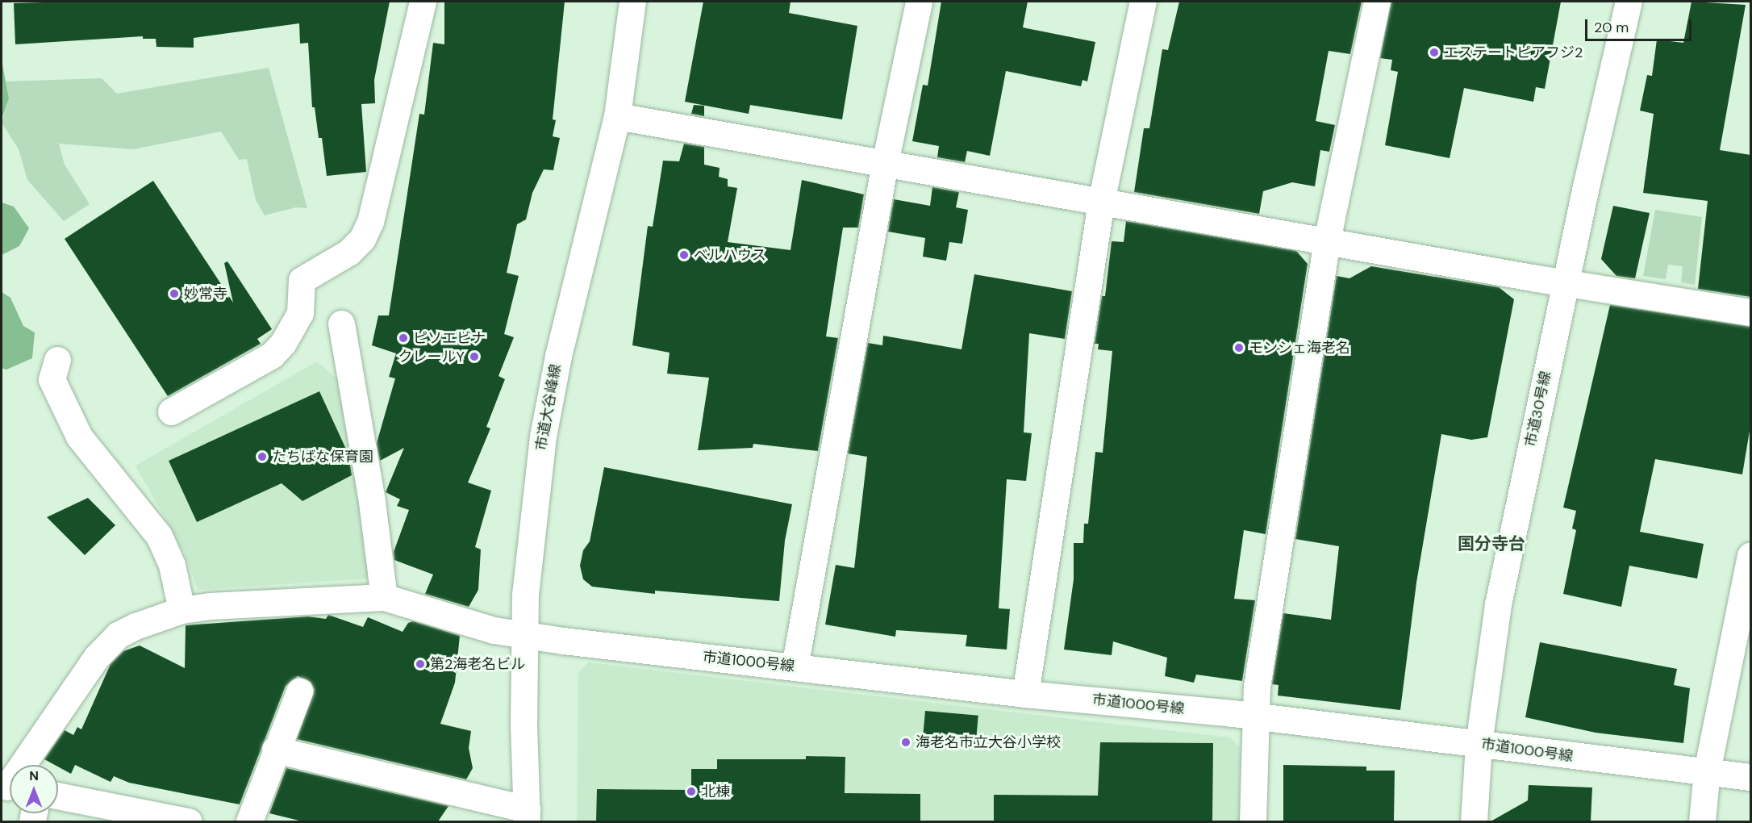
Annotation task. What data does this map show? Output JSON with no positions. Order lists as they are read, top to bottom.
{
  "streets": {
    "street": ["市道大谷峰線", "市道30号線", "市道1000号線"]
  },
  "crossings": [
    ["市道大谷峰線", "市道1000号線"],
    ["市道30号線", "市道1000号線"]
  ],
  "districts": ["国分寺台"],
  "places": [
    "エステートピアフジ2",
    "ベルハウス",
    "妙常寺",
    "ピソエビナ",
    "モンシェ海老名",
    "クレールY",
    "たちばな保育園",
    "第2海老名ビル",
    "海老名市立大谷小学校",
    "北棟"
  ],
  "scale_bar": "20 m",
  "north": "top"
}
